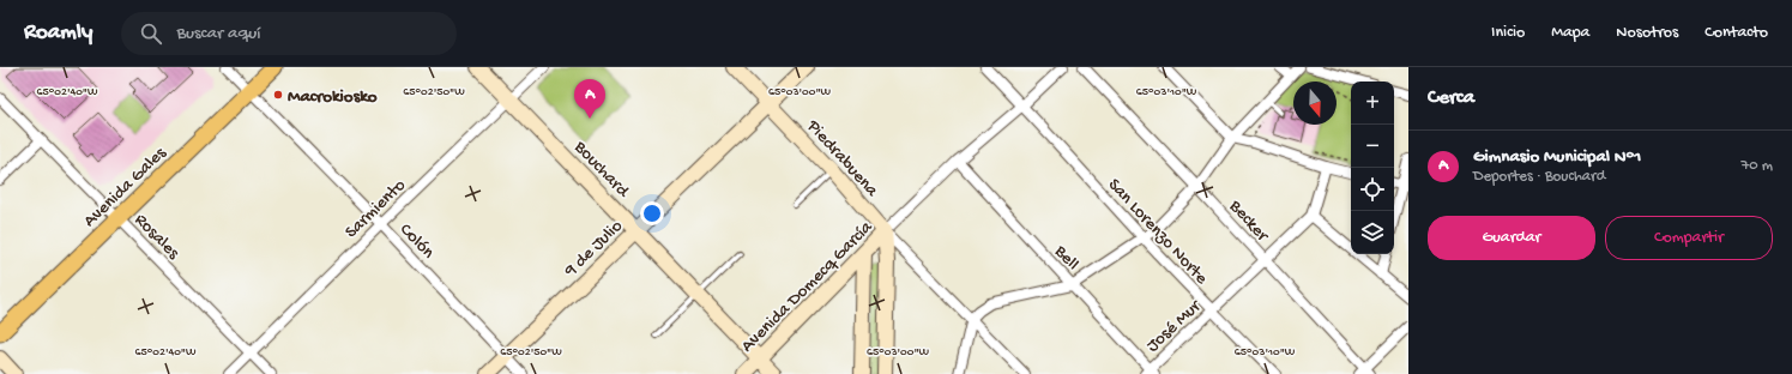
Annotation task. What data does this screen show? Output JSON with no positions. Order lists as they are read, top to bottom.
{
  "streets": {
    "main road": [
      "Piedrabuena",
      "Bouchard",
      "Avenida Gales",
      "9 de Julio",
      "Avenida Domecq García"
    ],
    "street": [
      "Sarmiento",
      "Becker",
      "San Lorenzo Norte",
      "Rosales",
      "Colón",
      "Bell",
      "José Mur"
    ]
  },
  "crossings": [
    ["Piedrabuena", "9 de Julio"],
    ["Piedrabuena", "Avenida Domecq García"],
    ["Bouchard", "Sarmiento"],
    ["Bouchard", "9 de Julio"],
    ["Bouchard", "Avenida Domecq García"],
    ["Avenida Gales", "Rosales"],
    ["Avenida Gales", "Colón"],
    ["Sarmiento", "Rosales"],
    ["Sarmiento", "Colón"],
    ["Becker", "José Mur"],
    ["San Lorenzo Norte", "Avenida Domecq García"],
    ["San Lorenzo Norte", "José Mur"],
    ["Colón", "9 de Julio"],
    ["Bell", "Avenida Domecq García"],
    ["Bell", "José Mur"]
  ],
  "places": ["Macrokiosko"],
  "north": "bottom",
  "page": {
    "header": "Roamly",
    "search": "Buscar aquí",
    "nav": [
      "Inicio",
      "Mapa",
      "Nosotros",
      "Contacto"
    ],
    "heading": "Cerca",
    "pins": "A",
    "map_buttons": ["+", "−"],
    "list": [
      {
        "mark": "A",
        "name": "Gimnasio Municipal N°1",
        "note": "Deportes · Bouchard",
        "value": "70 m"
      }
    ],
    "buttons": ["Guardar", "Compartir"]
  },
  "coordinates": [
    "65°02'40\"W",
    "65°02'50\"W",
    "65°03'00\"W",
    "65°03'10\"W"
  ]
}
